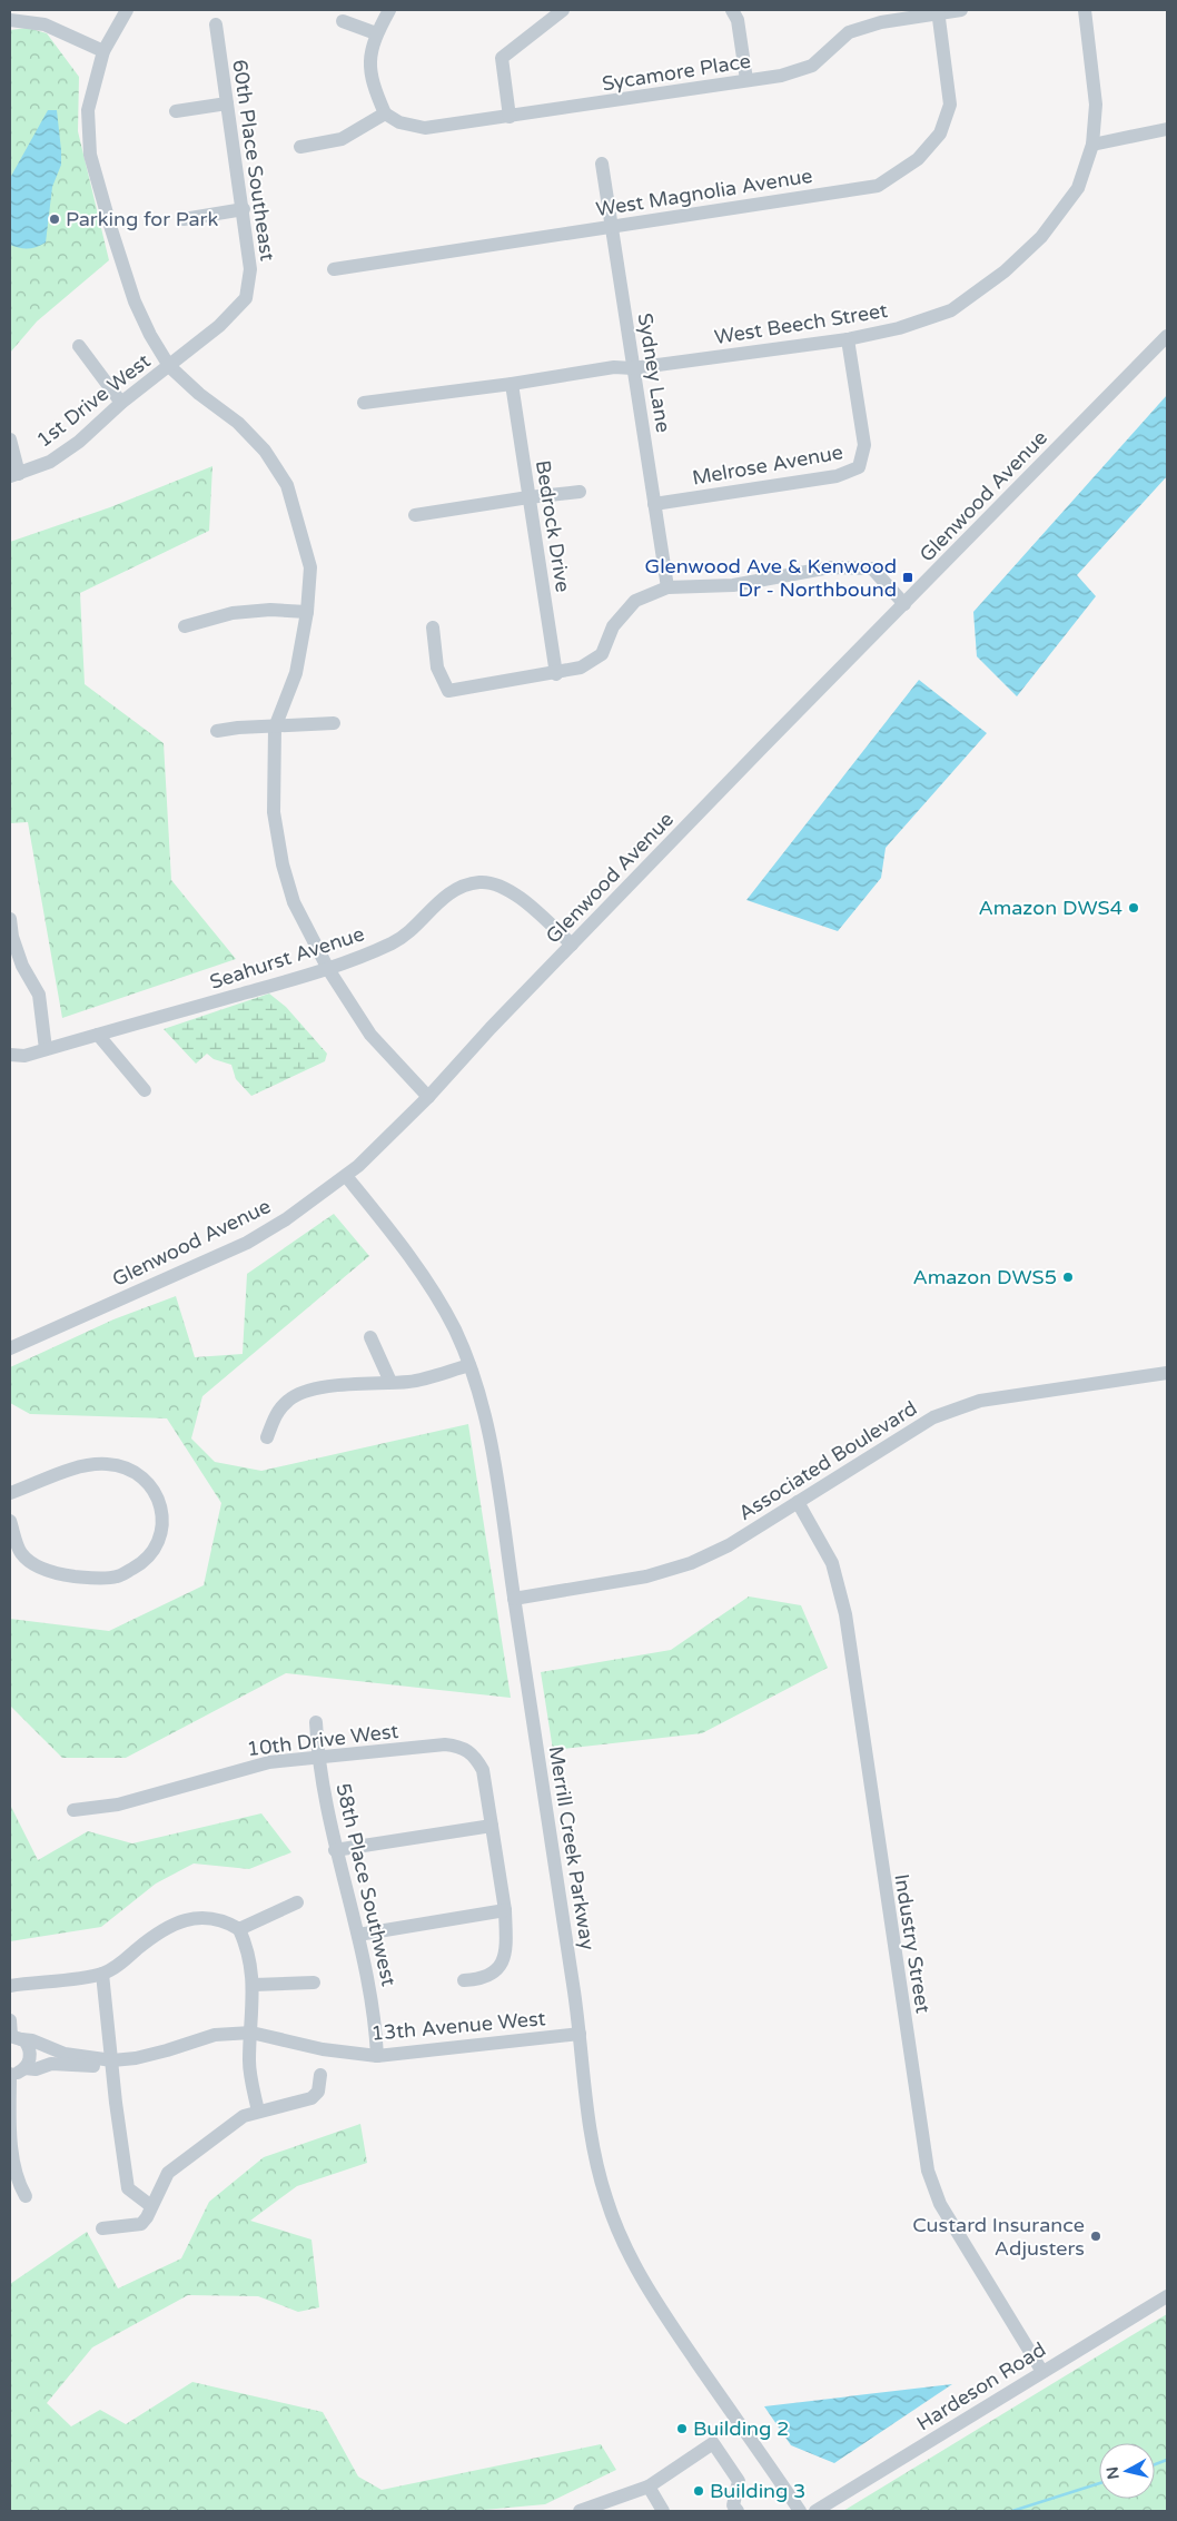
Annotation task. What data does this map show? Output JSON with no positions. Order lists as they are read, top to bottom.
{
  "streets": {
    "street": [
      "Sycamore Place",
      "60th Place Southeast",
      "West Magnolia Avenue",
      "West Beech Street",
      "Sydney Lane",
      "1st Drive West",
      "Melrose Avenue",
      "Glenwood Avenue",
      "Bedrock Drive",
      "Seahurst Avenue",
      "Associated Boulevard",
      "10th Drive West",
      "Merrill Creek Parkway",
      "58th Place Southwest",
      "Industry Street",
      "13th Avenue West",
      "Hardeson Road"
    ]
  },
  "crossings": [
    ["Sycamore Place", "West Magnolia Avenue"],
    ["60th Place Southeast", "1st Drive West"],
    ["West Magnolia Avenue", "Sydney Lane"],
    ["West Beech Street", "Sydney Lane"],
    ["West Beech Street", "Melrose Avenue"],
    ["West Beech Street", "Bedrock Drive"],
    ["Sydney Lane", "Melrose Avenue"],
    ["Glenwood Avenue", "Seahurst Avenue"],
    ["Glenwood Avenue", "Merrill Creek Parkway"],
    ["Associated Boulevard", "Merrill Creek Parkway"],
    ["Associated Boulevard", "Industry Street"],
    ["10th Drive West", "58th Place Southwest"],
    ["Merrill Creek Parkway", "13th Avenue West"],
    ["58th Place Southwest", "13th Avenue West"],
    ["Industry Street", "Hardeson Road"]
  ],
  "places": {
    "other": [
      "Parking for Park",
      "Amazon DWS4",
      "Amazon DWS5",
      "Custard Insurance Adjusters",
      "Building 2",
      "Building 3"
    ],
    "transit": ["Glenwood Ave & Kenwood Dr - Northbound"]
  },
  "north": "left"
}
